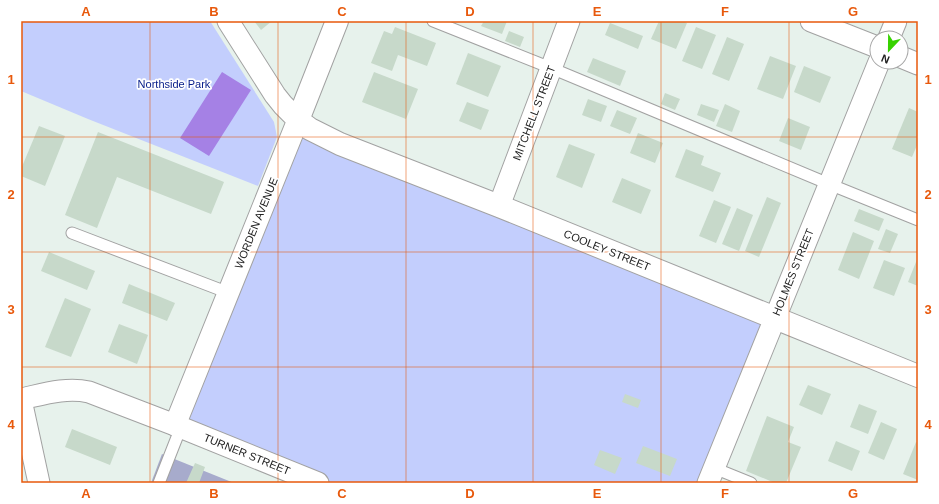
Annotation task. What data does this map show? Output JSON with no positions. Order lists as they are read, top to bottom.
{
  "streets": {
    "street": [
      "MITCHELL STREET",
      "WORDEN AVENUE",
      "COOLEY STREET",
      "HOLMES STREET",
      "TURNER STREET"
    ]
  },
  "crossings": [
    ["MITCHELL STREET", "COOLEY STREET"],
    ["WORDEN AVENUE", "COOLEY STREET"],
    ["WORDEN AVENUE", "TURNER STREET"],
    ["COOLEY STREET", "HOLMES STREET"]
  ],
  "parks": ["Northside Park"],
  "north": "bottom",
  "grid": {
    "columns": [
      "A",
      "B",
      "C",
      "D",
      "E",
      "F",
      "G"
    ],
    "rows": [
      "1",
      "2",
      "3",
      "4"
    ]
  }
}
